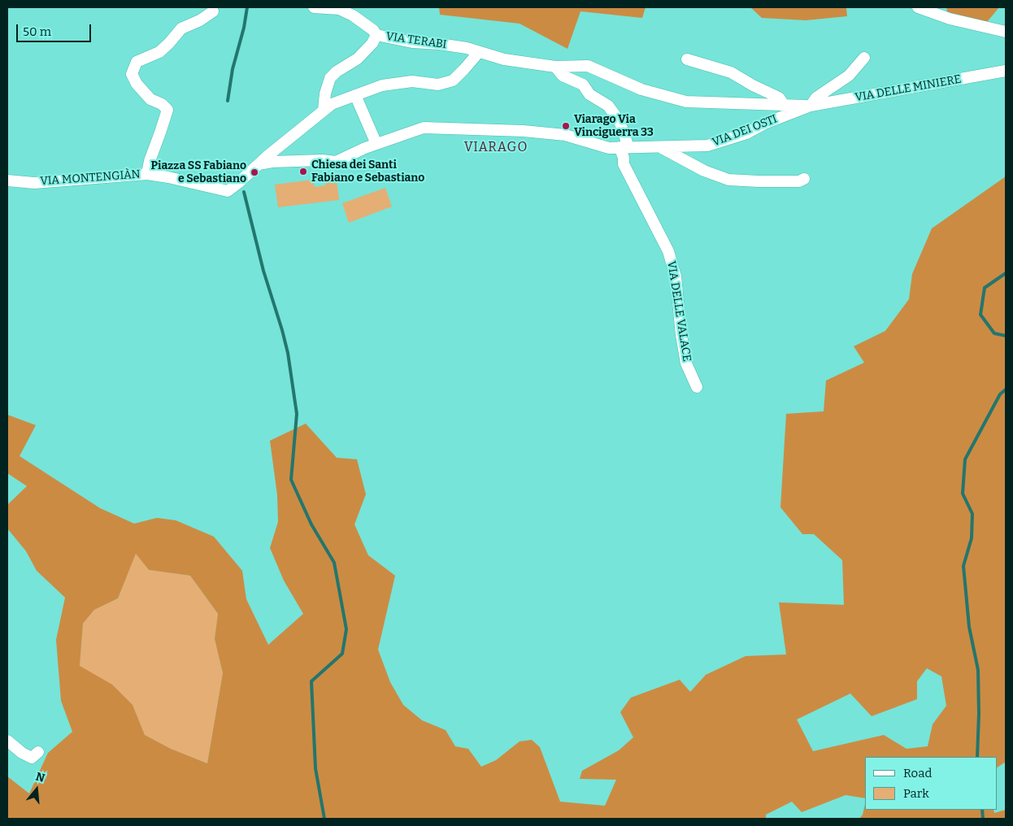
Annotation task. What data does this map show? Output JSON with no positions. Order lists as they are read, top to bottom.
{
  "streets": {
    "street": [
      "VIA TERABI",
      "VIA DELLE MINIERE",
      "VIA DEI OSTI",
      "VIA MONTENGIÀN",
      "VIA DELLE VALACE"
    ]
  },
  "crossings": [
    ["VIA TERABI", "VIA DELLE MINIERE"],
    ["VIA TERABI", "VIA DEI OSTI"],
    ["VIA TERABI", "VIA DELLE VALACE"],
    ["VIA DELLE MINIERE", "VIA DEI OSTI"],
    ["VIA DEI OSTI", "VIA MONTENGIÀN"],
    ["VIA DEI OSTI", "VIA DELLE VALACE"]
  ],
  "districts": ["VIARAGO"],
  "places": ["Viarago Via Vinciguerra 33", "Chiesa dei Santi Fabiano e Sebastiano", "Piazza SS Fabiano e Sebastiano"],
  "legend": ["Road", "Park"],
  "scale_bar": "50 m",
  "north": "top"
}
